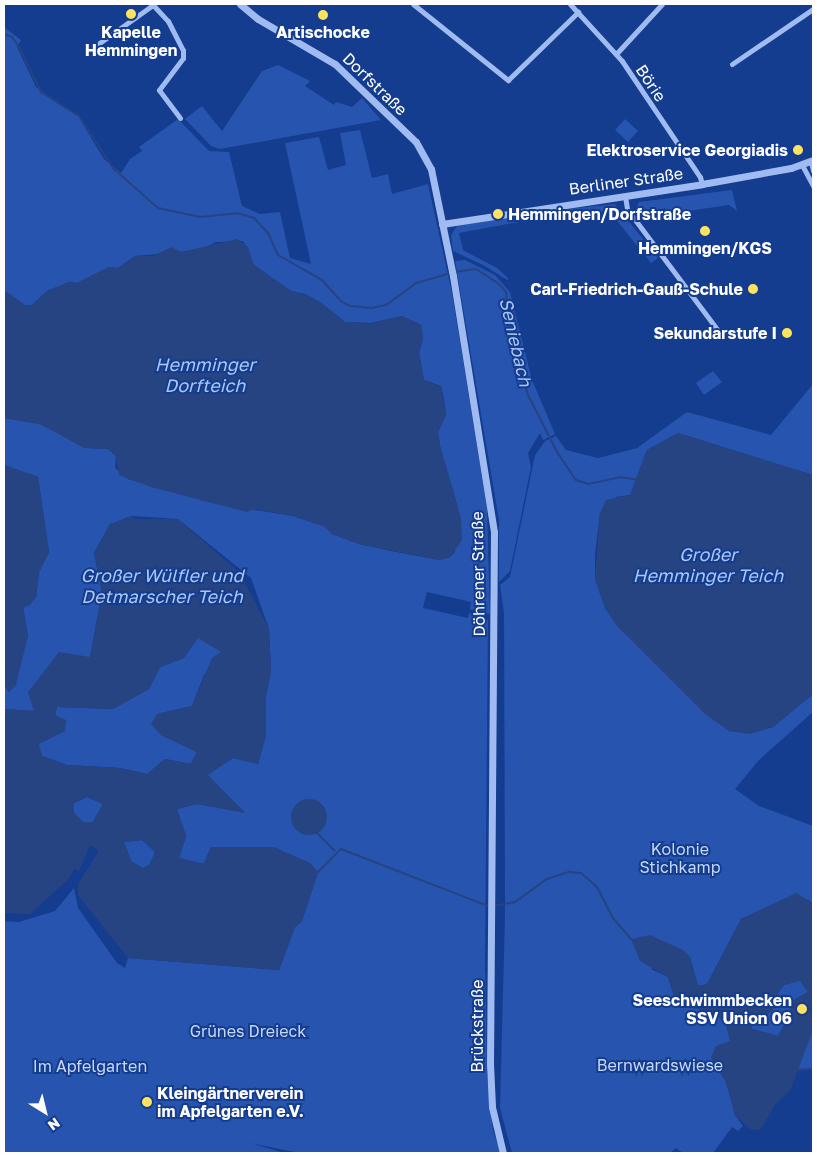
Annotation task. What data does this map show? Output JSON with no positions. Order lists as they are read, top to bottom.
{
  "streets": {
    "street": [
      "Börie",
      "Dorfstraße",
      "Berliner Straße",
      "Döhrener Straße",
      "Brückstraße"
    ]
  },
  "crossings": [
    ["Börie", "Berliner Straße"],
    ["Dorfstraße", "Berliner Straße"],
    ["Dorfstraße", "Döhrener Straße"],
    ["Berliner Straße", "Döhrener Straße"],
    ["Döhrener Straße", "Brückstraße"]
  ],
  "water": [
    "Seniebach",
    "Hemminger Dorfteich",
    "Großer Hemminger Teich",
    "Großer Wülfler und Detmarscher Teich"
  ],
  "parks": [
    "Kolonie Stichkamp",
    "Grünes Dreieck",
    "Bernwardswiese",
    "Im Apfelgarten"
  ],
  "places": [
    "Kapelle Hemmingen",
    "Artischocke",
    "Elektroservice Georgiadis",
    "Hemmingen/Dorfstraße",
    "Hemmingen/KGS",
    "Carl-Friedrich-Gauß-Schule",
    "Sekundarstufe I",
    "Seeschwimmbecken SSV Union 06",
    "Kleingärtnerverein im Apfelgarten e.V."
  ],
  "north": "bottom right"
}
